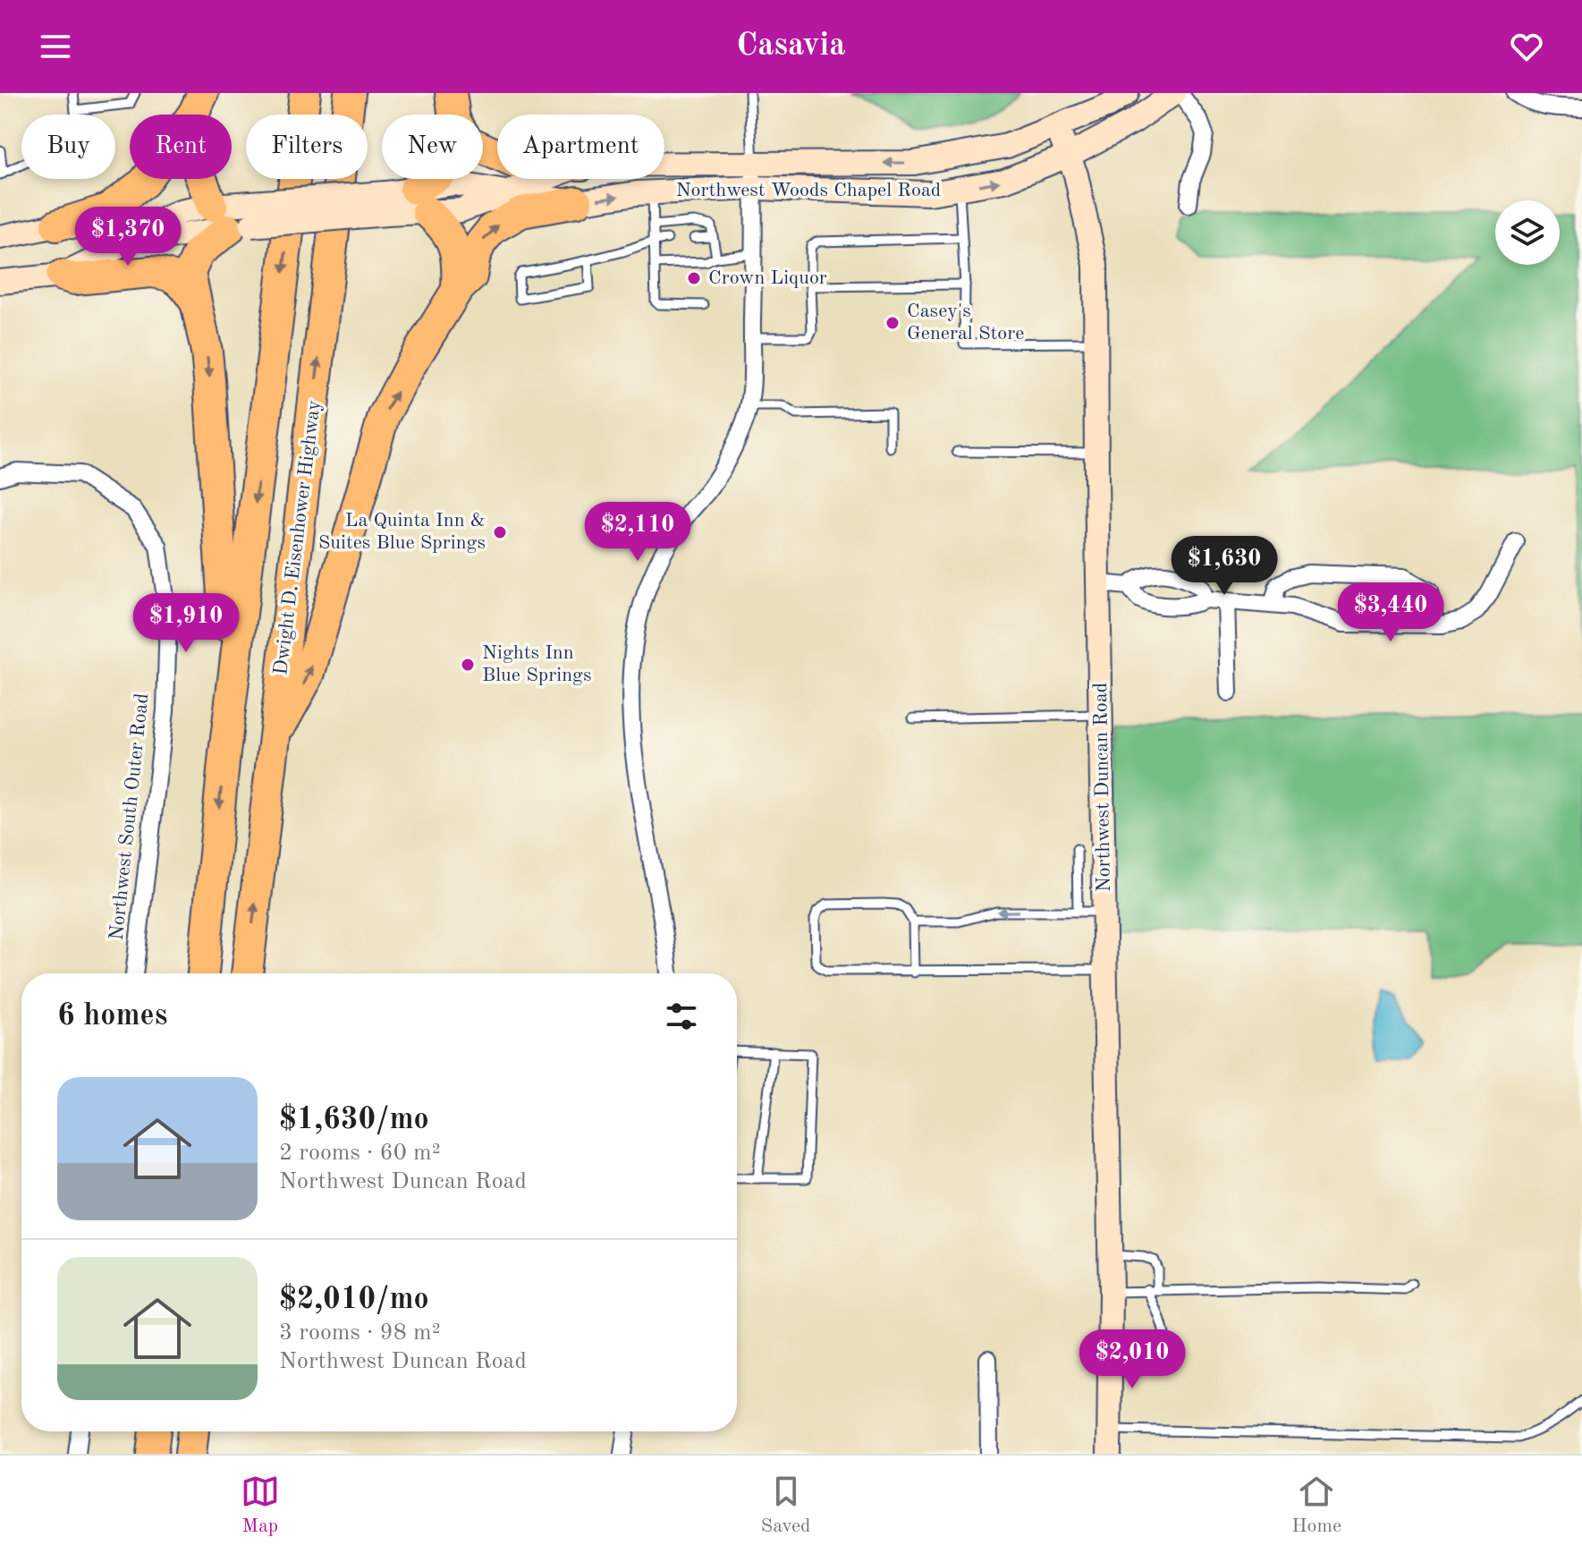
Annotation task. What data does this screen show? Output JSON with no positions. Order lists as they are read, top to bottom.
{
  "streets": {
    "highway": ["Dwight D. Eisenhower Highway"],
    "main road": ["Northwest Woods Chapel Road", "Northwest Duncan Road"],
    "street": ["Northwest South Outer Road"]
  },
  "crossings": [
    ["Northwest Woods Chapel Road", "Northwest Duncan Road"]
  ],
  "places": [
    "Crown Liquor",
    "Casey's General Store",
    "La Quinta Inn & Suites Blue Springs",
    "Nights Inn Blue Springs"
  ],
  "page": {
    "header": "Casavia",
    "chip": [
      "Buy",
      "Rent",
      "Filters",
      "New",
      "Apartment"
    ],
    "price": [
      "$1,370",
      "$2,110",
      "$1,630",
      "$3,440",
      "$1,910",
      "$2,010"
    ],
    "heading": "6 homes",
    "list": [
      {
        "name": "$1,630/mo",
        "note": "2 rooms · 60 m² · Northwest Duncan Road"
      },
      {
        "name": "$2,010/mo",
        "note": "3 rooms · 98 m² · Northwest Duncan Road"
      }
    ],
    "tabs": ["Map", "Saved", "Home"]
  }
}
